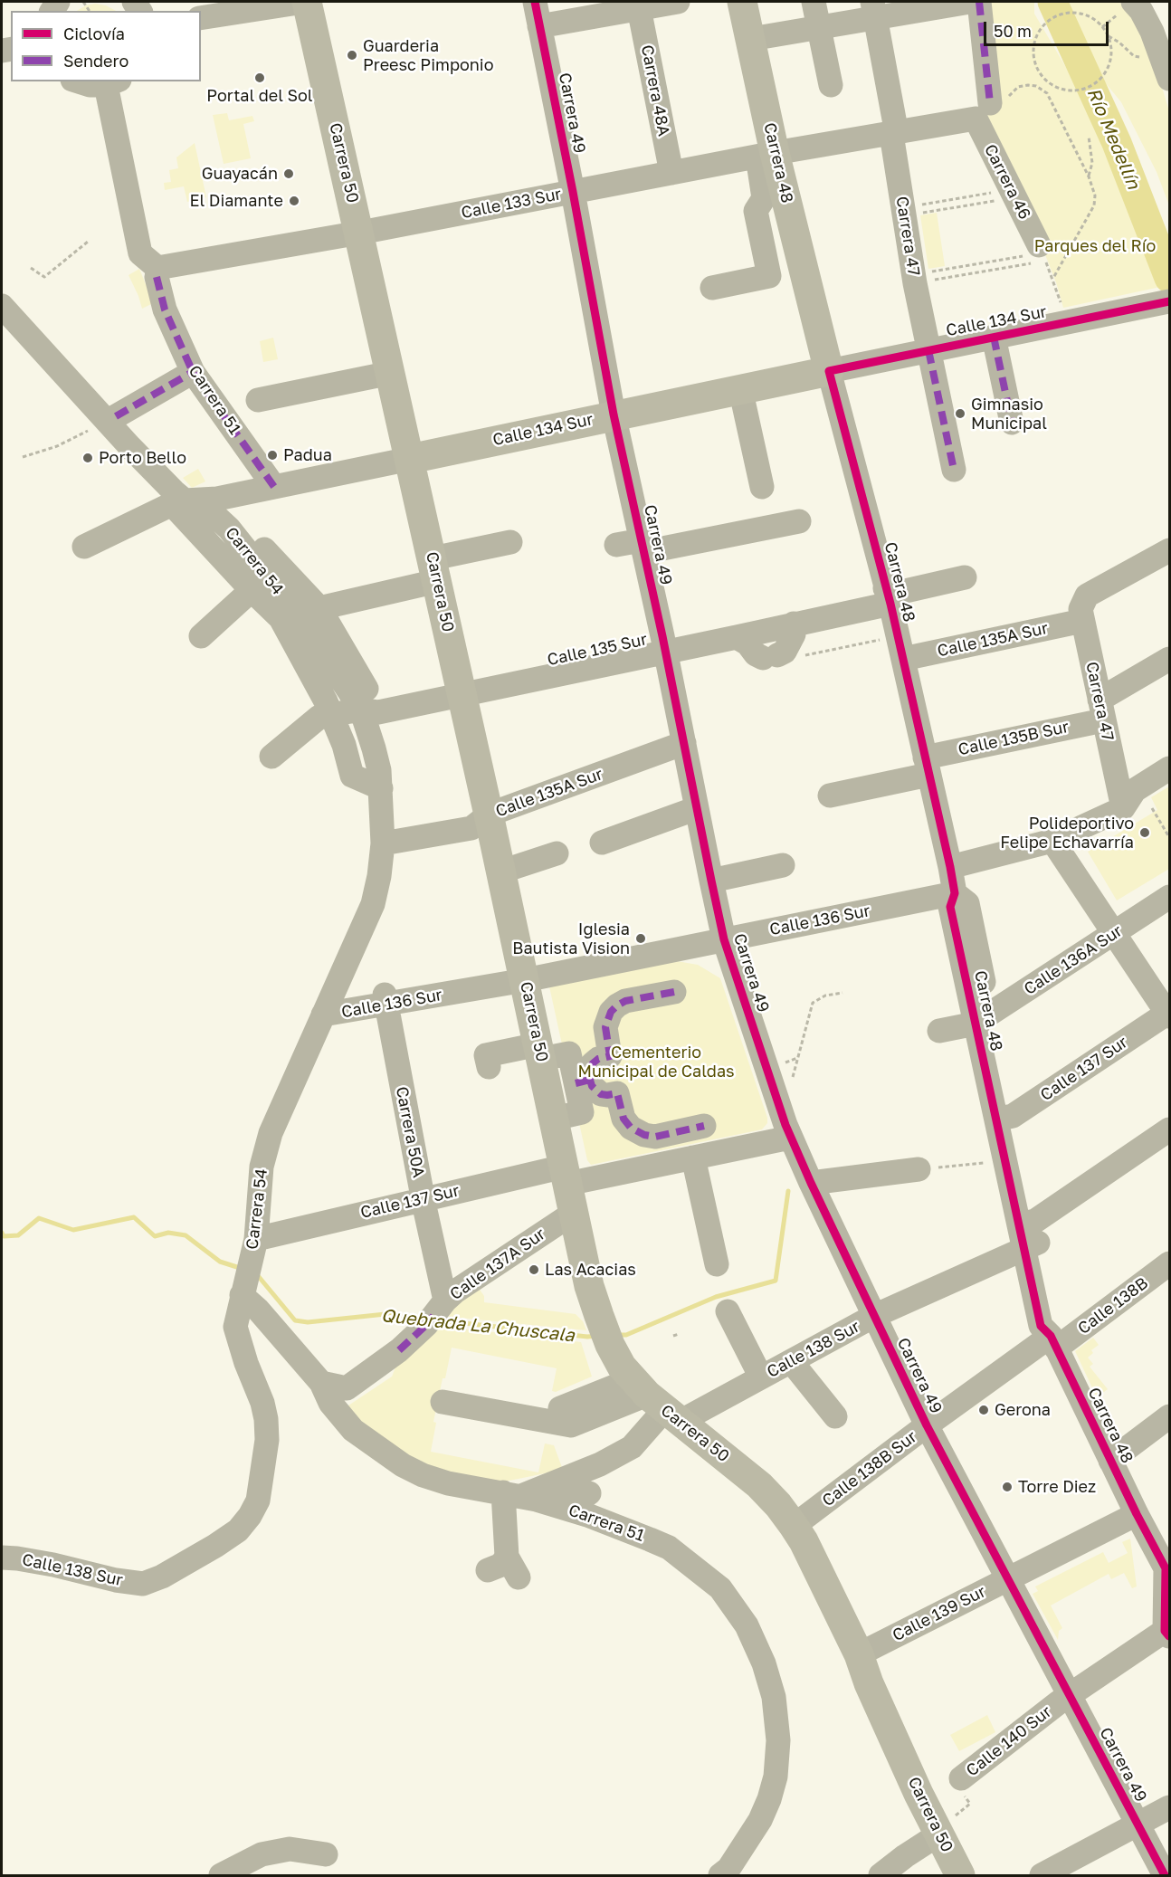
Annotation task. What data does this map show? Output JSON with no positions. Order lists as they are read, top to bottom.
{
  "streets": {
    "main road": ["Carrera 50", "Carrera 48", "Calle 134 Sur"],
    "street": [
      "Carrera 48A",
      "Carrera 49",
      "Carrera 46",
      "Calle 133 Sur",
      "Carrera 47",
      "Carrera 51",
      "Carrera 54",
      "Calle 135A Sur",
      "Calle 135 Sur",
      "Calle 135B Sur",
      "Calle 136 Sur",
      "Calle 136A Sur",
      "Calle 137 Sur",
      "Carrera 50A",
      "Calle 137A Sur",
      "Calle 138B",
      "Calle 138 Sur",
      "Calle 138B Sur",
      "Calle 139 Sur",
      "Calle 140 Sur"
    ]
  },
  "crossings": [
    ["Carrera 48A", "Calle 133 Sur"],
    ["Carrera 49", "Calle 133 Sur"],
    ["Carrera 49", "Calle 134 Sur"],
    ["Carrera 49", "Calle 135A Sur"],
    ["Carrera 49", "Calle 135 Sur"],
    ["Carrera 49", "Calle 136 Sur"],
    ["Carrera 49", "Calle 137 Sur"],
    ["Carrera 49", "Calle 138 Sur"],
    ["Carrera 49", "Calle 138B Sur"],
    ["Carrera 49", "Calle 139 Sur"],
    ["Carrera 49", "Calle 140 Sur"],
    ["Carrera 50", "Calle 133 Sur"],
    ["Carrera 50", "Calle 134 Sur"],
    ["Carrera 50", "Calle 135A Sur"],
    ["Carrera 50", "Calle 135 Sur"],
    ["Carrera 50", "Calle 136 Sur"],
    ["Carrera 50", "Calle 137 Sur"],
    ["Carrera 50", "Calle 137A Sur"],
    ["Carrera 50", "Calle 138 Sur"],
    ["Carrera 50", "Calle 138B Sur"],
    ["Carrera 50", "Calle 139 Sur"],
    ["Carrera 48", "Calle 133 Sur"],
    ["Carrera 48", "Calle 134 Sur"],
    ["Carrera 48", "Calle 135A Sur"],
    ["Carrera 48", "Calle 135 Sur"],
    ["Carrera 48", "Calle 135B Sur"],
    ["Carrera 48", "Calle 136 Sur"],
    ["Carrera 48", "Calle 136A Sur"],
    ["Carrera 48", "Calle 137 Sur"],
    ["Carrera 48", "Calle 138B"],
    ["Carrera 48", "Calle 138 Sur"],
    ["Carrera 48", "Calle 138B Sur"],
    ["Carrera 48", "Calle 139 Sur"],
    ["Carrera 48", "Calle 140 Sur"],
    ["Carrera 46", "Calle 133 Sur"],
    ["Calle 133 Sur", "Carrera 47"],
    ["Calle 133 Sur", "Carrera 51"],
    ["Carrera 47", "Calle 134 Sur"],
    ["Carrera 47", "Calle 135A Sur"],
    ["Carrera 47", "Calle 135B Sur"],
    ["Calle 134 Sur", "Carrera 51"],
    ["Calle 134 Sur", "Carrera 54"],
    ["Carrera 51", "Carrera 54"],
    ["Carrera 51", "Calle 137 Sur"],
    ["Carrera 51", "Calle 137A Sur"],
    ["Carrera 54", "Calle 135A Sur"],
    ["Carrera 54", "Calle 135 Sur"],
    ["Carrera 54", "Calle 136 Sur"],
    ["Carrera 54", "Calle 137 Sur"],
    ["Carrera 54", "Calle 138 Sur"],
    ["Calle 136 Sur", "Carrera 50A"],
    ["Calle 137 Sur", "Carrera 50A"],
    ["Carrera 50A", "Calle 137A Sur"],
    ["Calle 138B", "Calle 138B Sur"]
  ],
  "water": ["Río Medellín", "Quebrada La Chuscala"],
  "parks": ["Parques del Río", "Cementerio Municipal de Caldas"],
  "places": [
    "Guarderia Preesc Pimponio",
    "Portal del Sol",
    "Guayacán",
    "El Diamante",
    "Gimnasio Municipal",
    "Padua",
    "Porto Bello",
    "Polideportivo Felipe Echavarría",
    "Iglesia Bautista Vision",
    "Las Acacias",
    "Gerona",
    "Torre Diez"
  ],
  "legend": ["Ciclovía", "Sendero"],
  "scale_bar": "50 m"
}
